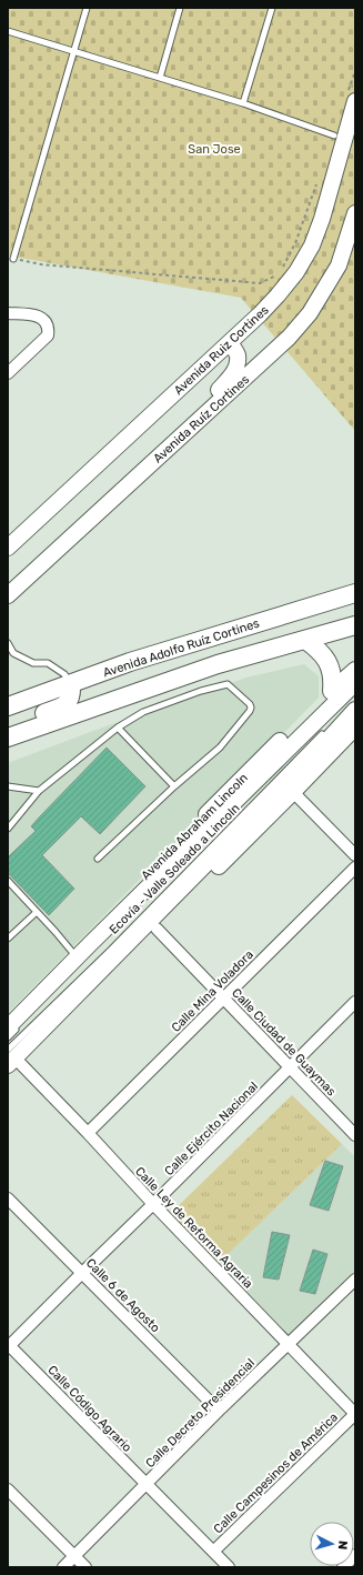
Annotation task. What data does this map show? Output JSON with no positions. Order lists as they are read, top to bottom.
{
  "streets": {
    "main road": [
      "Avenida Ruiz Cortines",
      "Avenida Ruíz Cortines",
      "Avenida Adolfo Ruíz Cortines",
      "Avenida Abraham Lincoln"
    ],
    "street": [
      "Calle Mina Voladora",
      "Calle Ciudad de Guaymas",
      "Calle Ejército Nacional",
      "Calle Ley de Reforma Agraria",
      "Calle 6 de Agosto",
      "Calle Código Agrario",
      "Calle Decreto Presidencial",
      "Calle Campesinos de América"
    ],
    "lane": ["Ecovía - Valle Soleado a Lincoln"]
  },
  "crossings": [
    ["Ecovía - Valle Soleado a Lincoln", "Calle Ley de Reforma Agraria"],
    ["Calle Mina Voladora", "Calle Ciudad de Guaymas"],
    ["Calle Mina Voladora", "Calle Ley de Reforma Agraria"],
    ["Calle Ciudad de Guaymas", "Calle Ejército Nacional"],
    ["Calle Ejército Nacional", "Calle Ley de Reforma Agraria"],
    ["Calle Ejército Nacional", "Calle 6 de Agosto"],
    ["Calle Ejército Nacional", "Calle Código Agrario"],
    ["Calle Ley de Reforma Agraria", "Calle Decreto Presidencial"],
    ["Calle Ley de Reforma Agraria", "Calle Campesinos de América"],
    ["Calle 6 de Agosto", "Calle Decreto Presidencial"],
    ["Calle Código Agrario", "Calle Decreto Presidencial"],
    ["Calle Código Agrario", "Calle Campesinos de América"]
  ],
  "parks": ["San Jose"],
  "north": "right"
}
